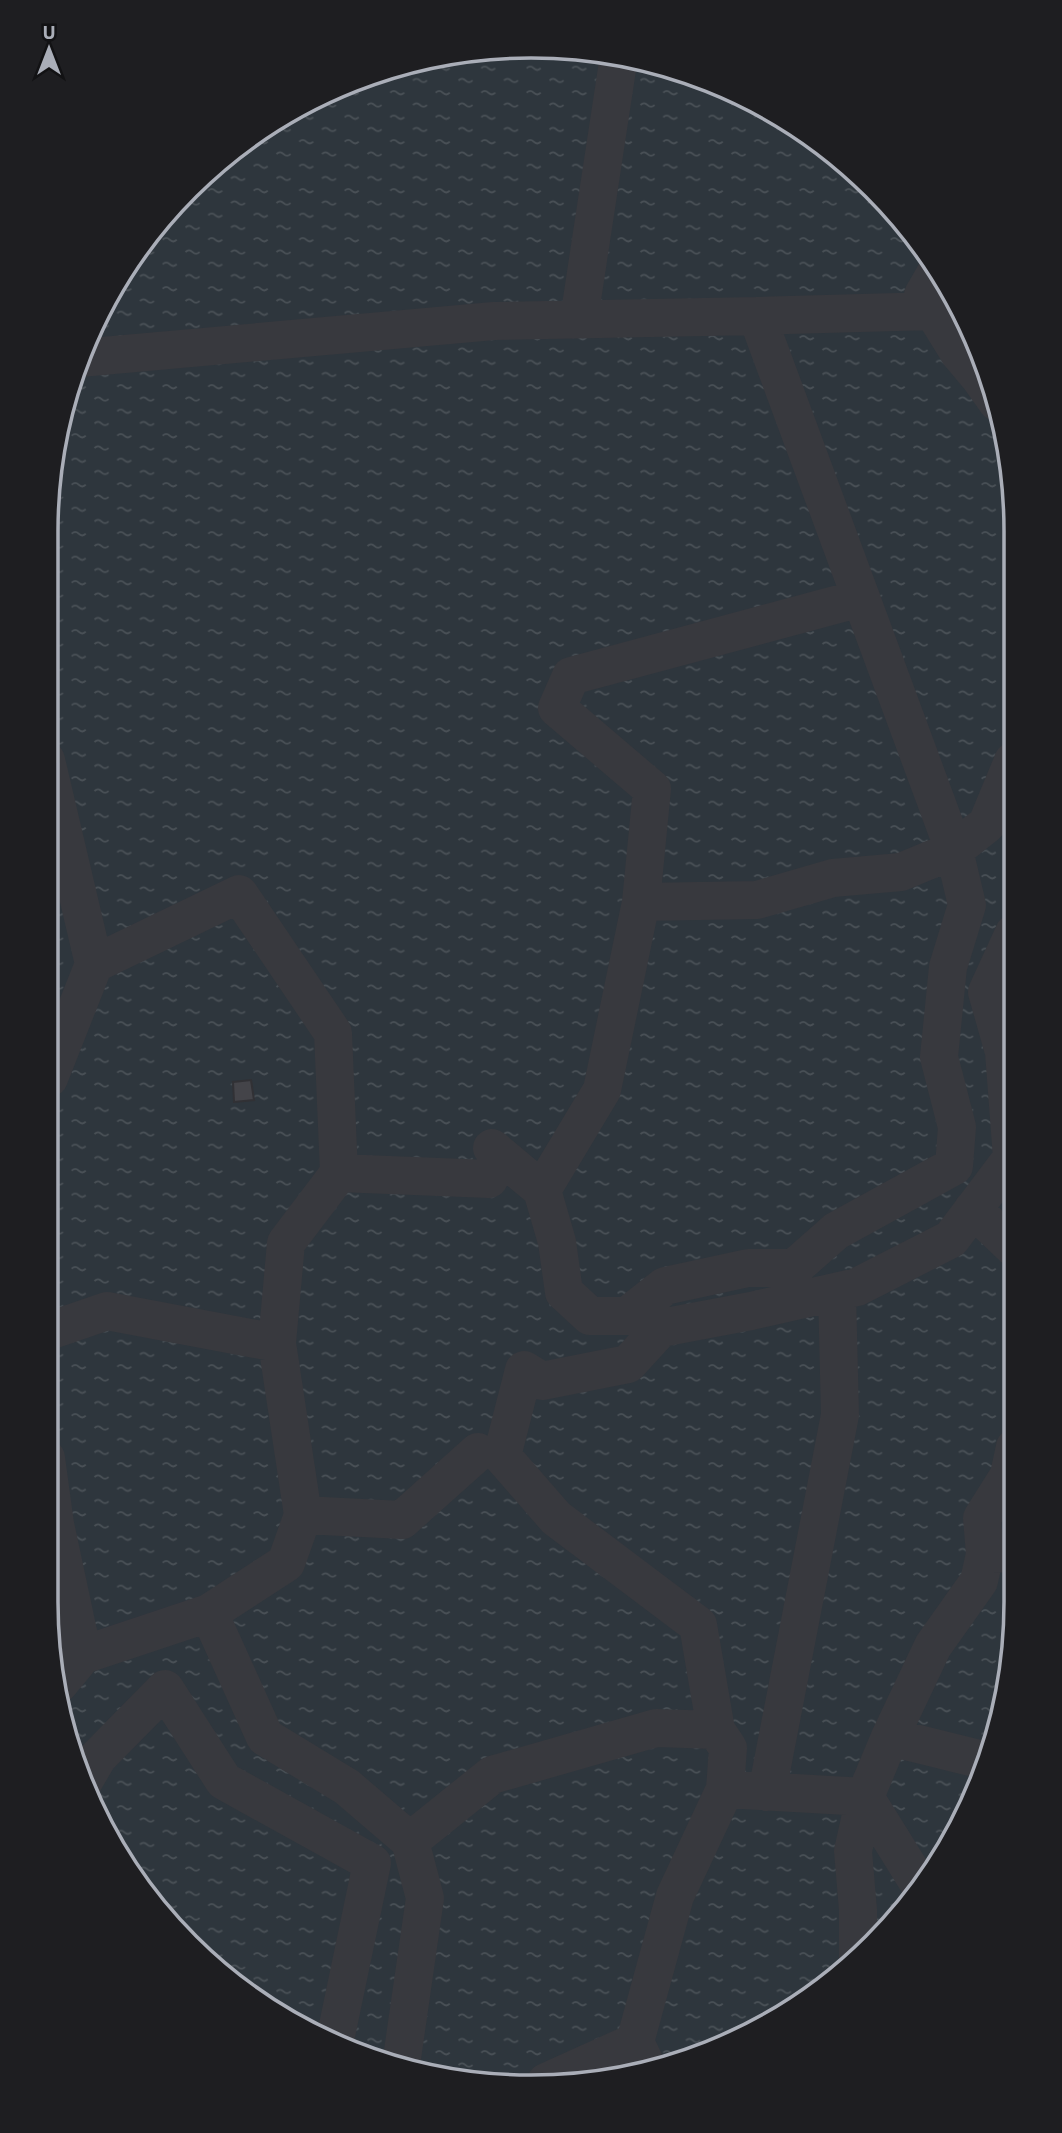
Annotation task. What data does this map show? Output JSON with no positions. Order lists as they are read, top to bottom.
{
  "north": "top"
}
